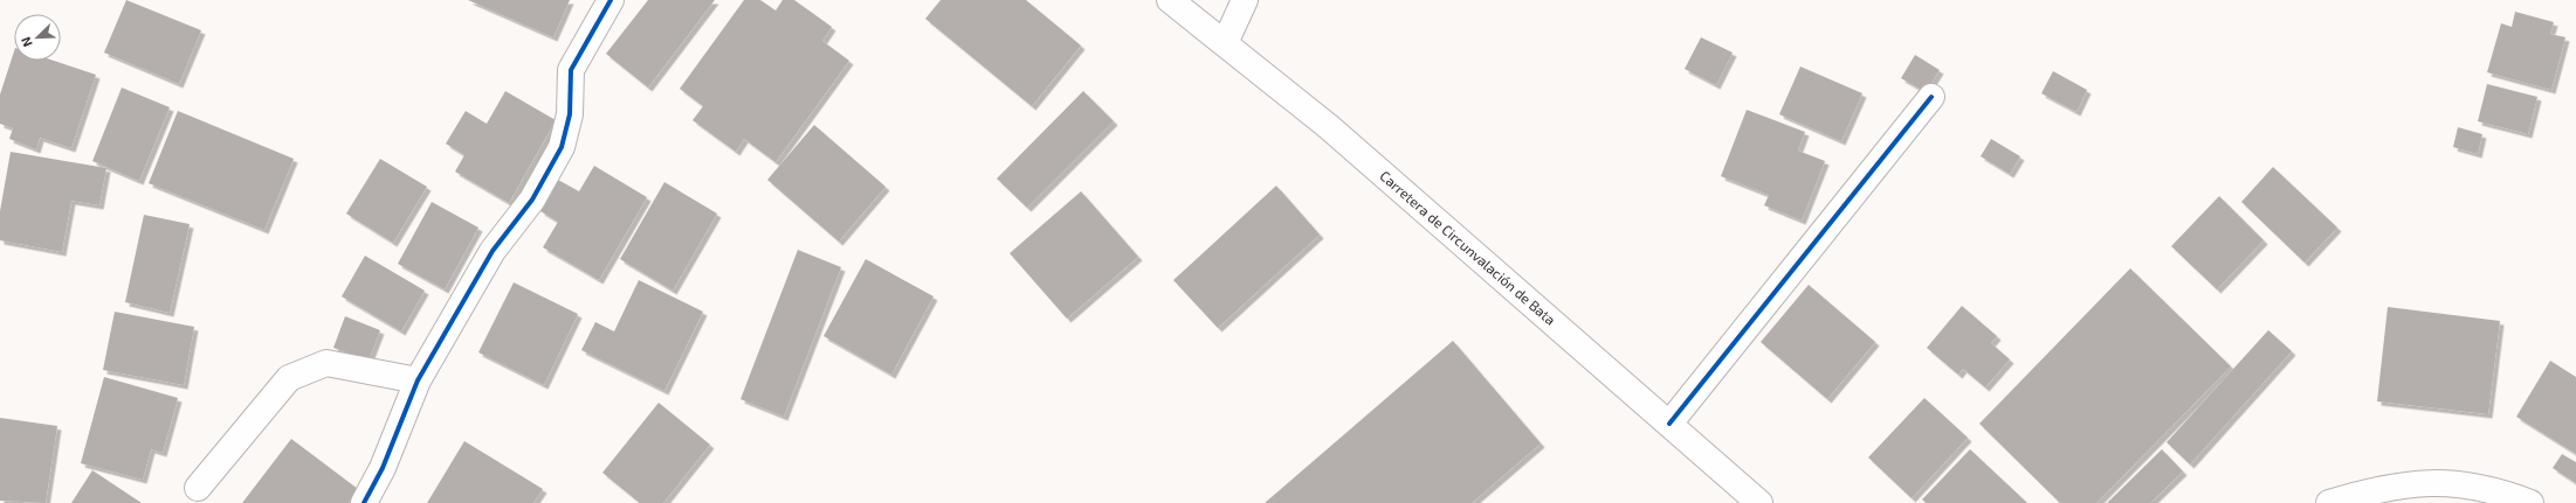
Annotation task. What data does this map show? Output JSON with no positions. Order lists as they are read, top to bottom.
{
  "streets": {
    "street": ["Carretera de Circunvalación de Bata"]
  },
  "north": "bottom left"
}
